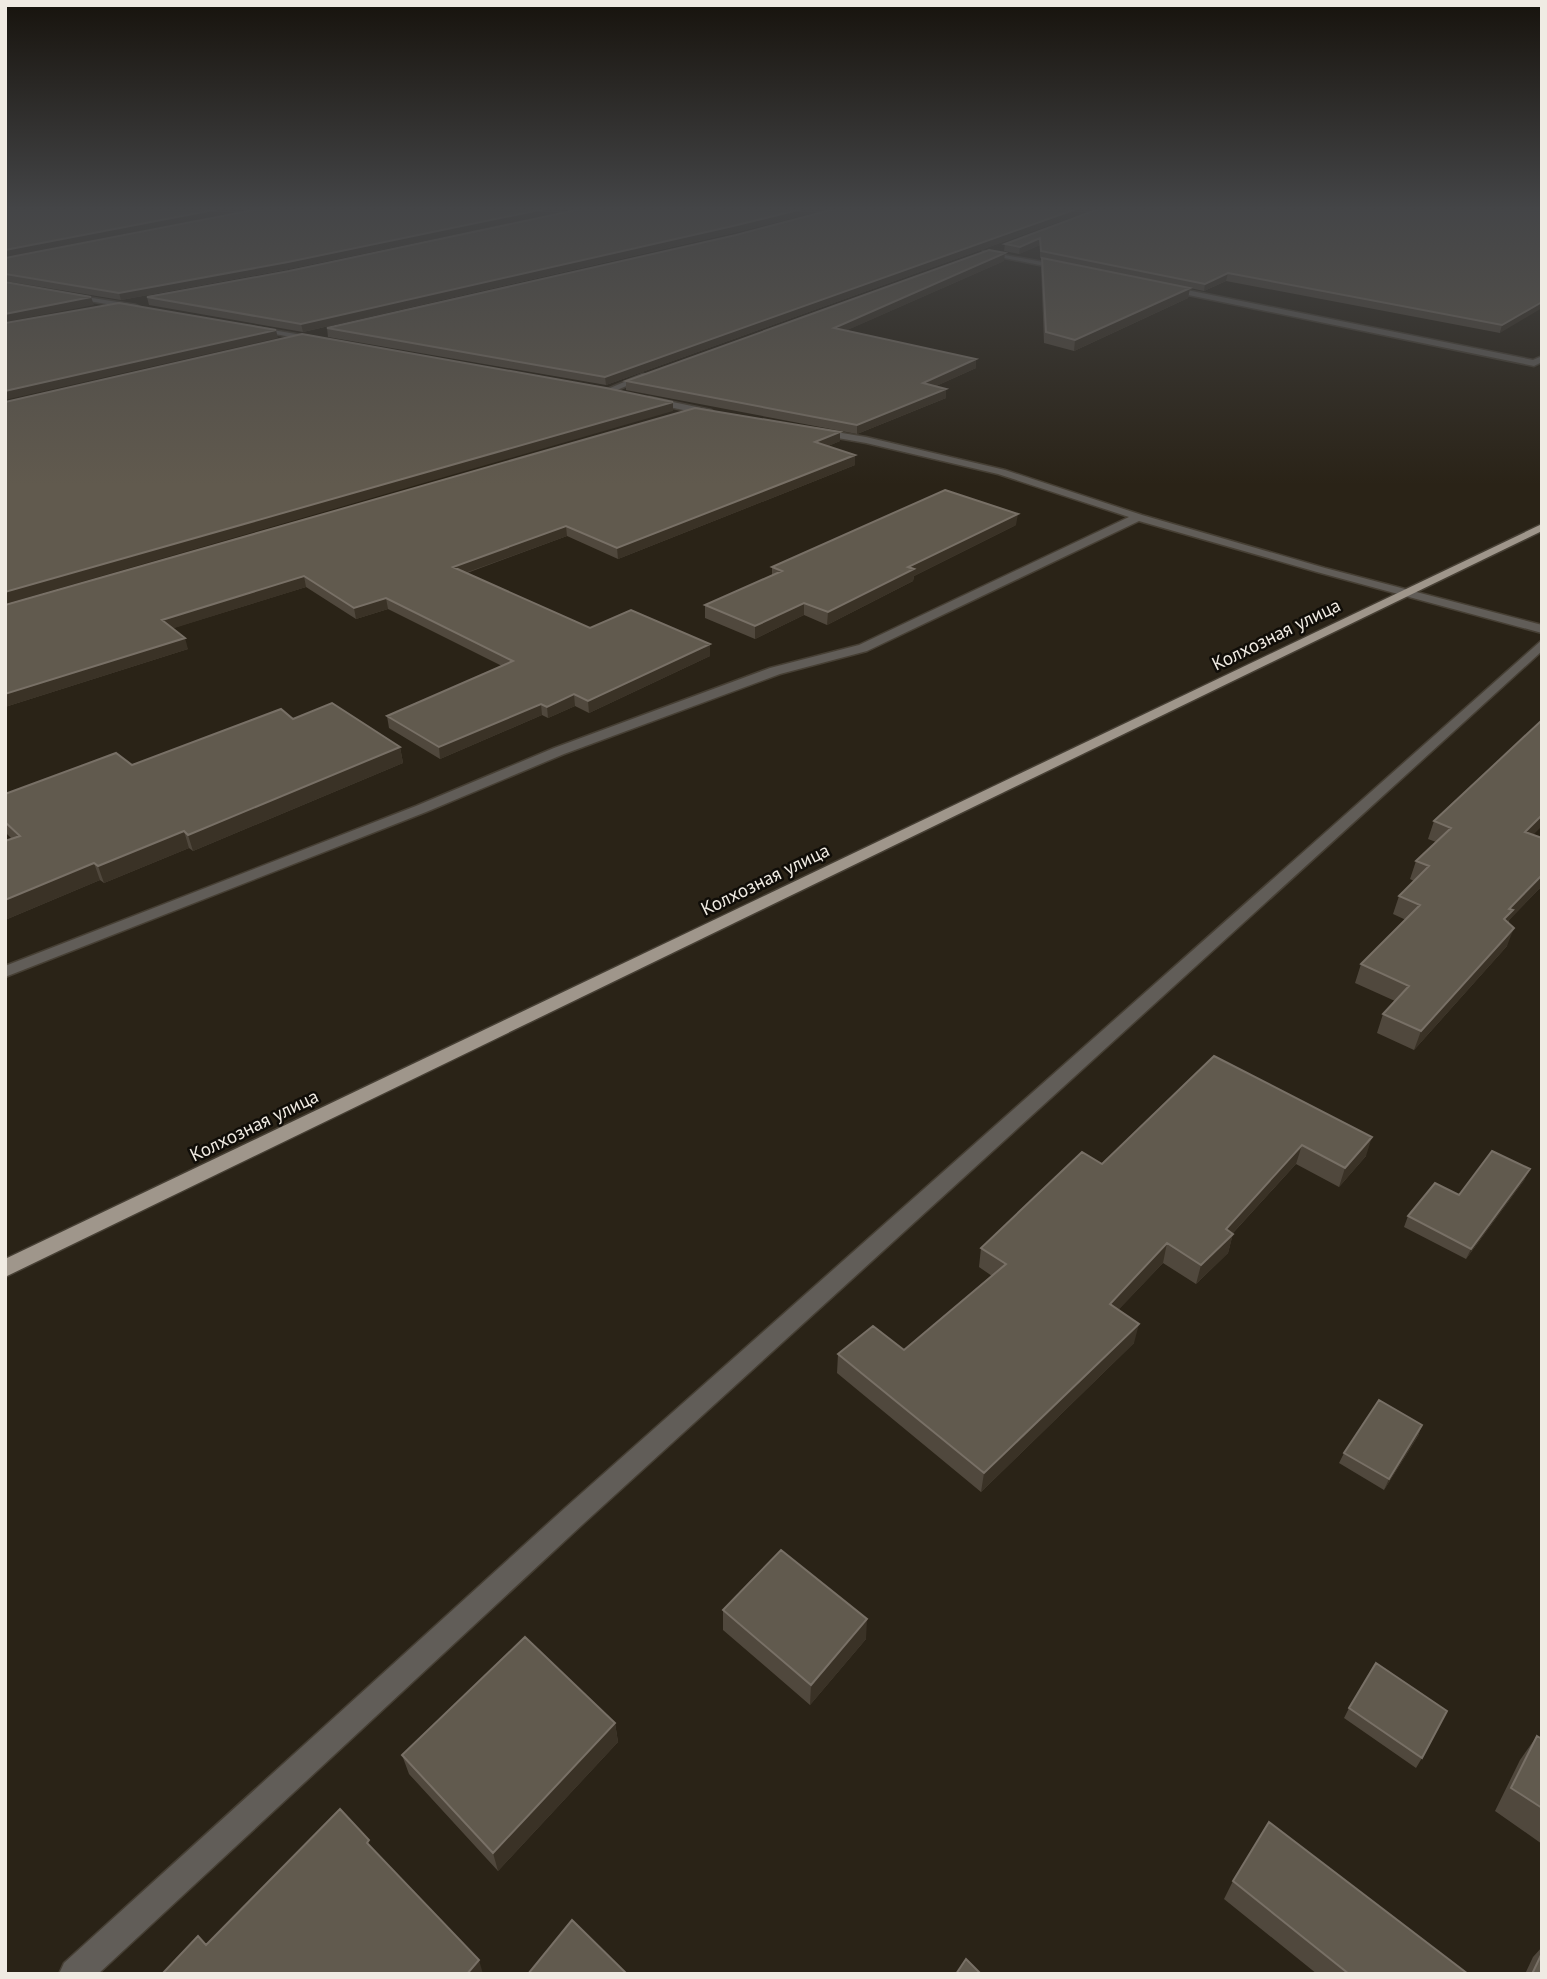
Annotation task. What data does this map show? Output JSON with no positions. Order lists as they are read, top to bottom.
{
  "streets": {
    "main road": ["Колхозная улица"]
  }
}
